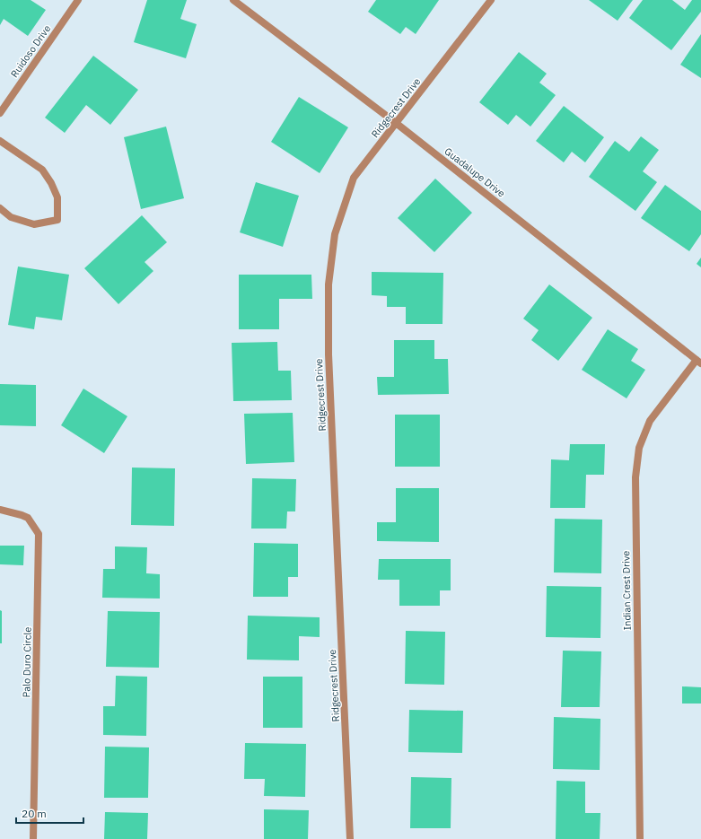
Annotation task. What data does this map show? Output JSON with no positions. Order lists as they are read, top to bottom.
{
  "streets": {
    "street": [
      "Ruidoso Drive",
      "Ridgecrest Drive",
      "Guadalupe Drive",
      "Indian Crest Drive",
      "Palo Duro Circle"
    ]
  },
  "crossings": [
    ["Ridgecrest Drive", "Guadalupe Drive"],
    ["Guadalupe Drive", "Indian Crest Drive"]
  ],
  "scale_bar": "20 m"
}
